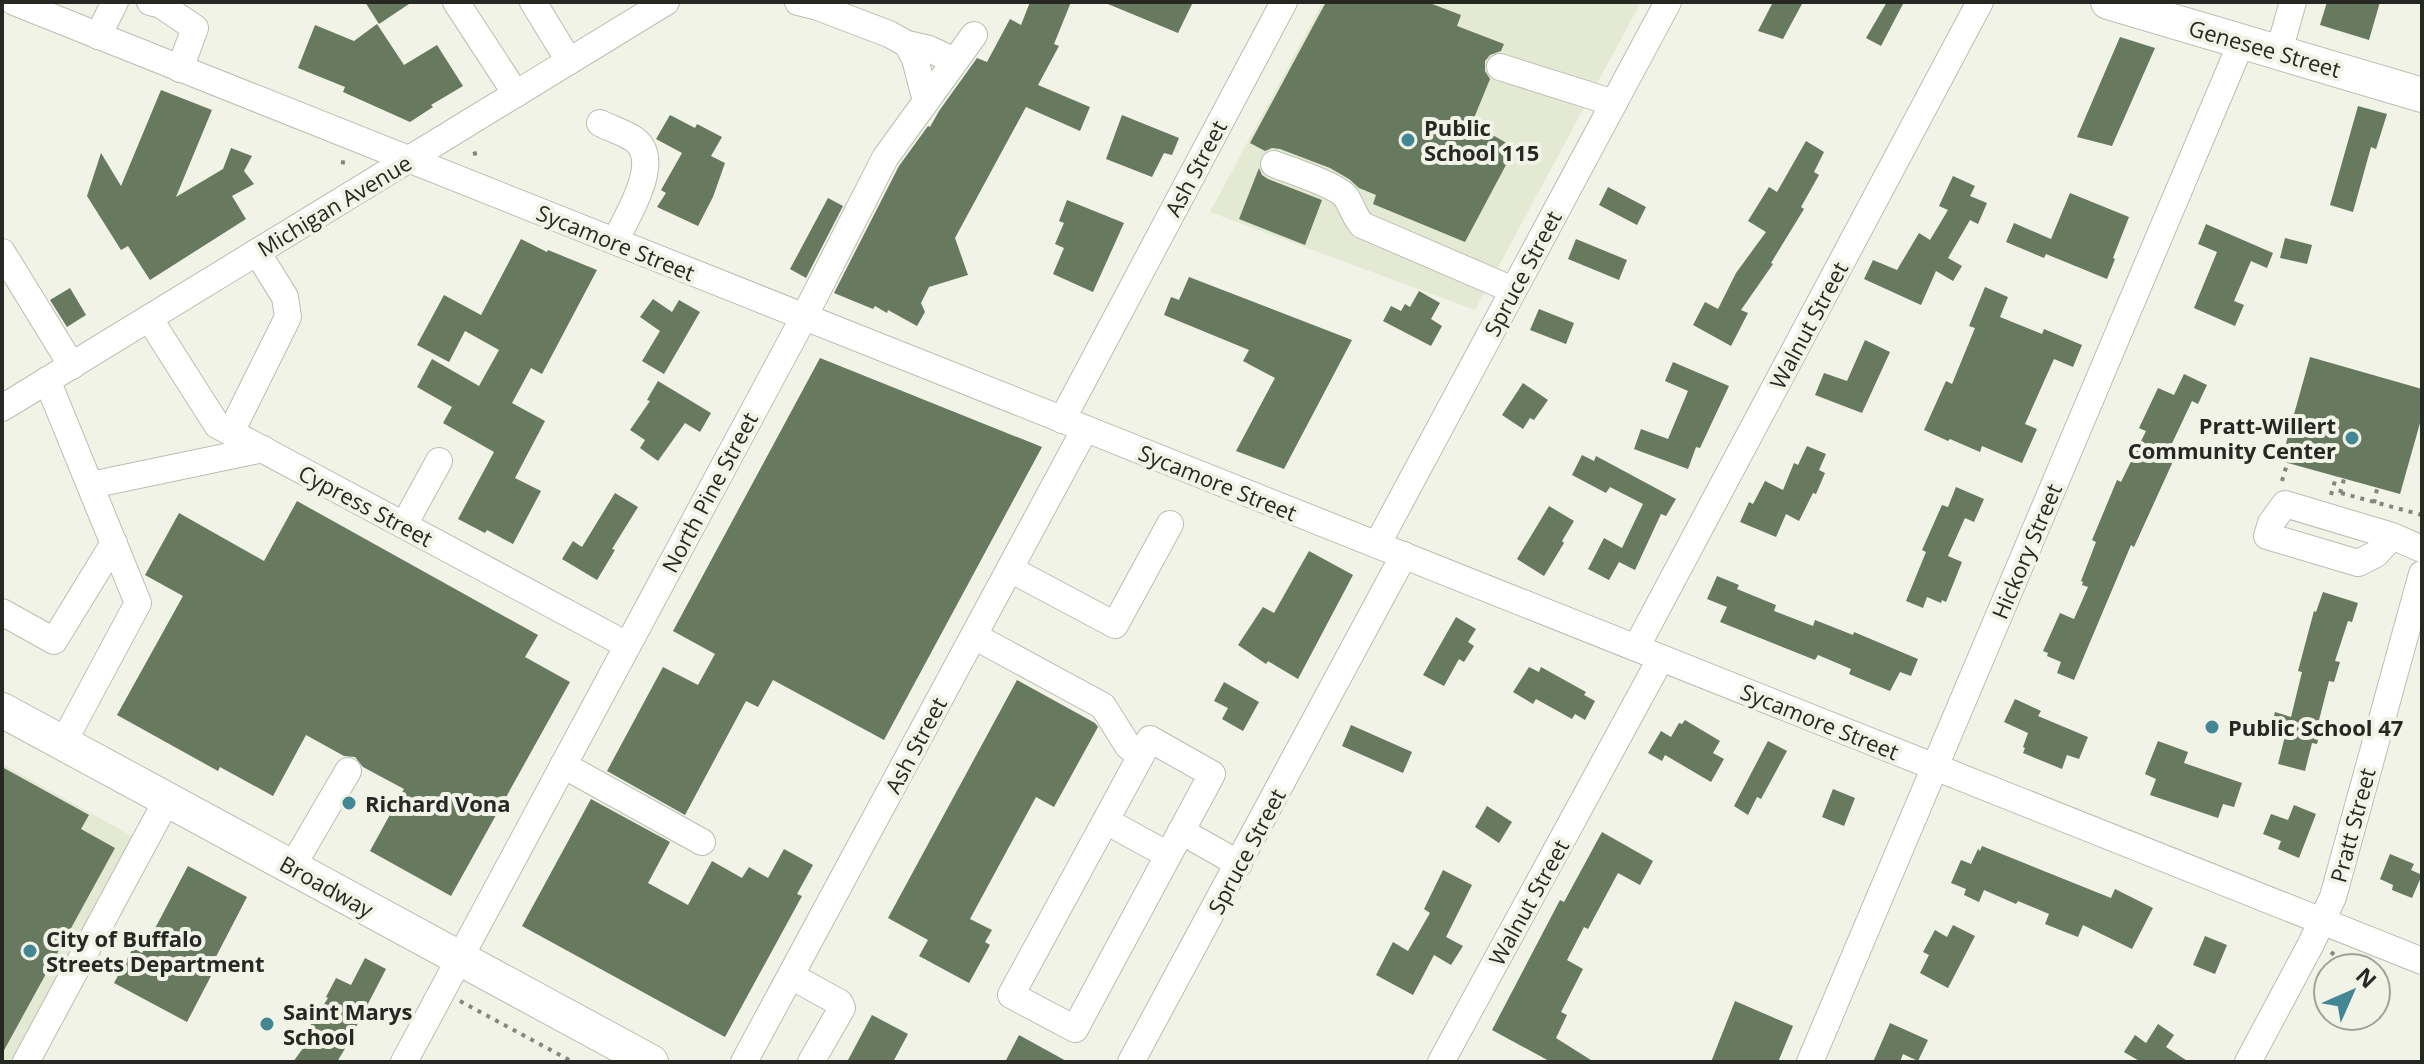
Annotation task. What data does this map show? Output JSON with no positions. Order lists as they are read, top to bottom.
{
  "streets": {
    "main road": ["Genesee Street", "Broadway"],
    "street": [
      "Ash Street",
      "Michigan Avenue",
      "Sycamore Street",
      "Spruce Street",
      "Walnut Street",
      "North Pine Street",
      "Cypress Street",
      "Hickory Street",
      "Pratt Street"
    ]
  },
  "crossings": [
    ["Genesee Street", "Hickory Street"],
    ["Ash Street", "Sycamore Street"],
    ["Michigan Avenue", "Sycamore Street"],
    ["Michigan Avenue", "Cypress Street"],
    ["Sycamore Street", "Spruce Street"],
    ["Sycamore Street", "Walnut Street"],
    ["Sycamore Street", "North Pine Street"],
    ["Sycamore Street", "Hickory Street"],
    ["Sycamore Street", "Pratt Street"],
    ["North Pine Street", "Cypress Street"],
    ["North Pine Street", "Broadway"]
  ],
  "places": [
    "Public School 115",
    "Pratt-Willert Community Center",
    "Public School 47",
    "Richard Vona",
    "City of Buffalo Streets Department",
    "Saint Marys School"
  ],
  "north": "top right"
}
